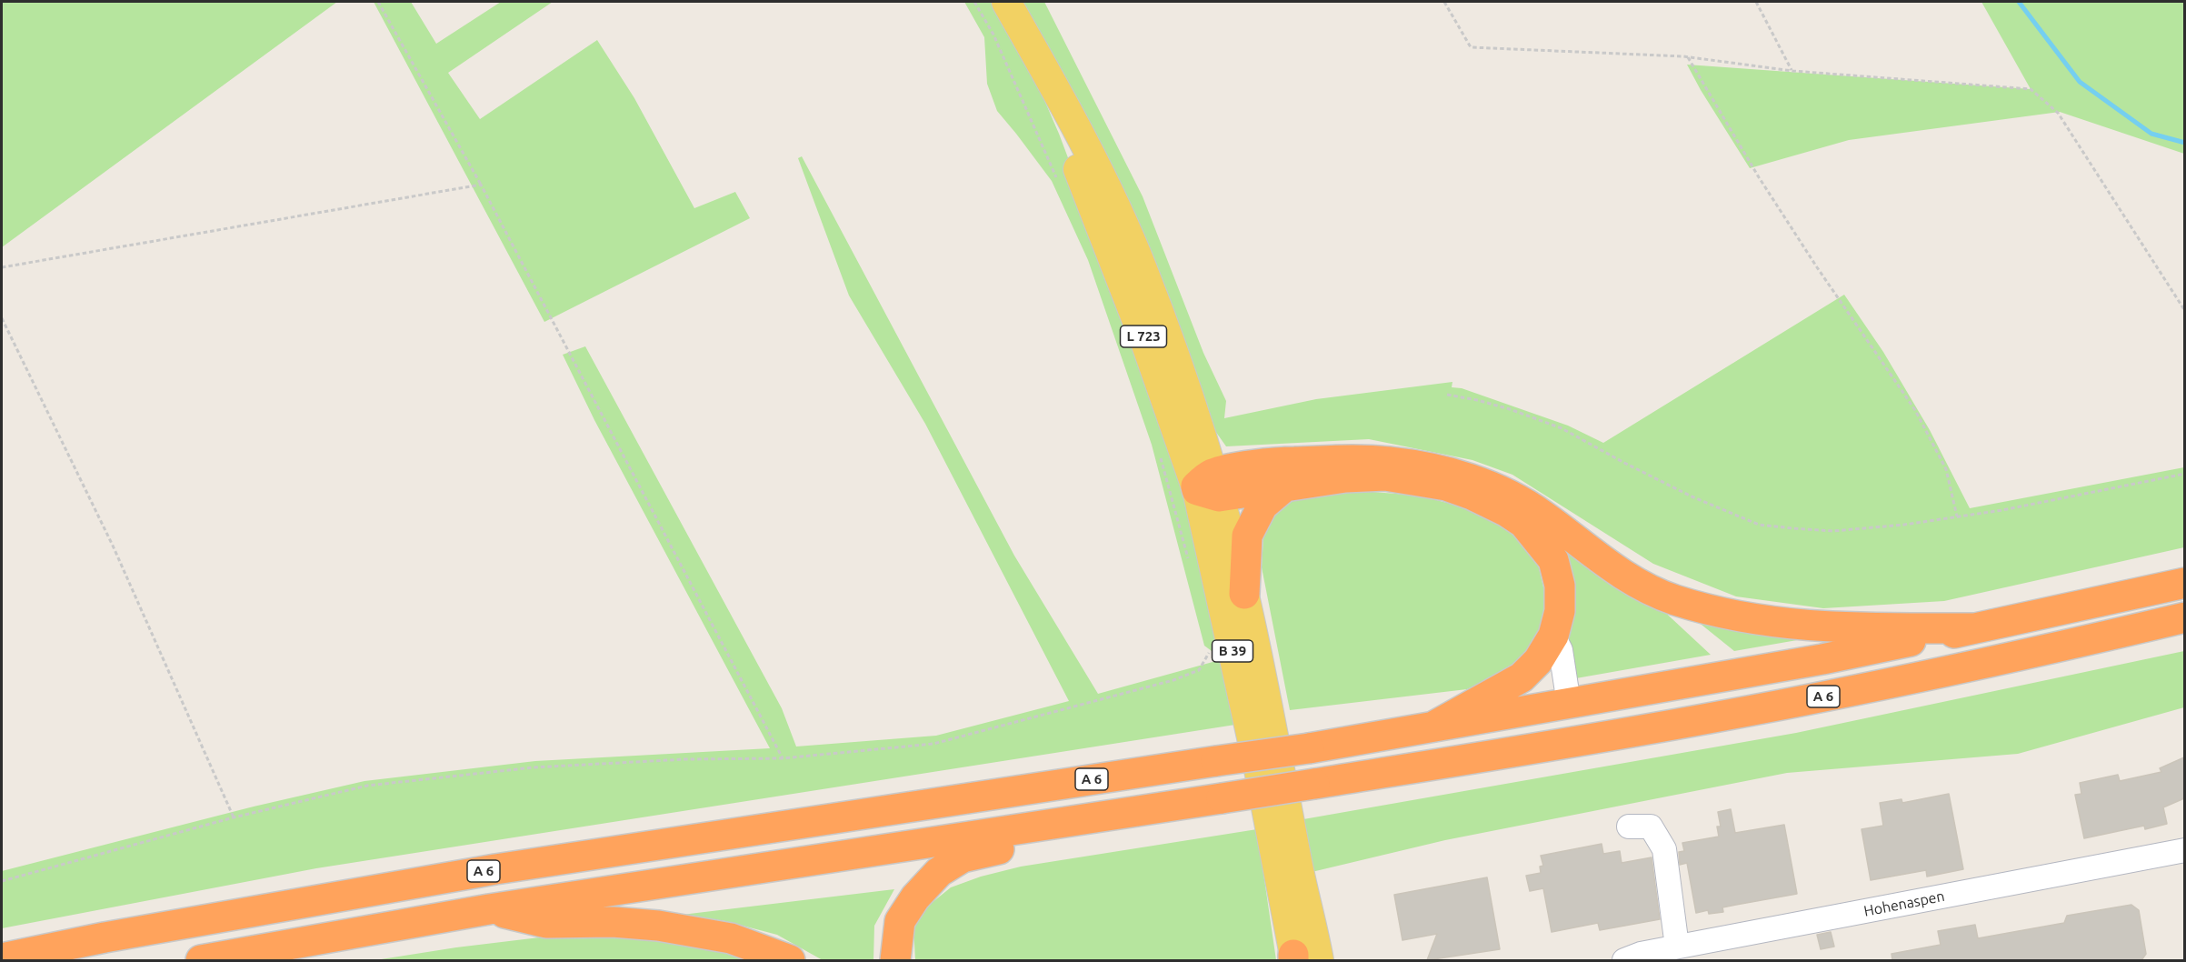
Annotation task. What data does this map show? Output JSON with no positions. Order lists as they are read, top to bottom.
{
  "streets": {
    "highway": ["A 6"],
    "main road": ["L 723", "B 39"],
    "street": ["Hohenaspen"]
  },
  "crossings": [
    ["L 723", "B 39"]
  ]
}
